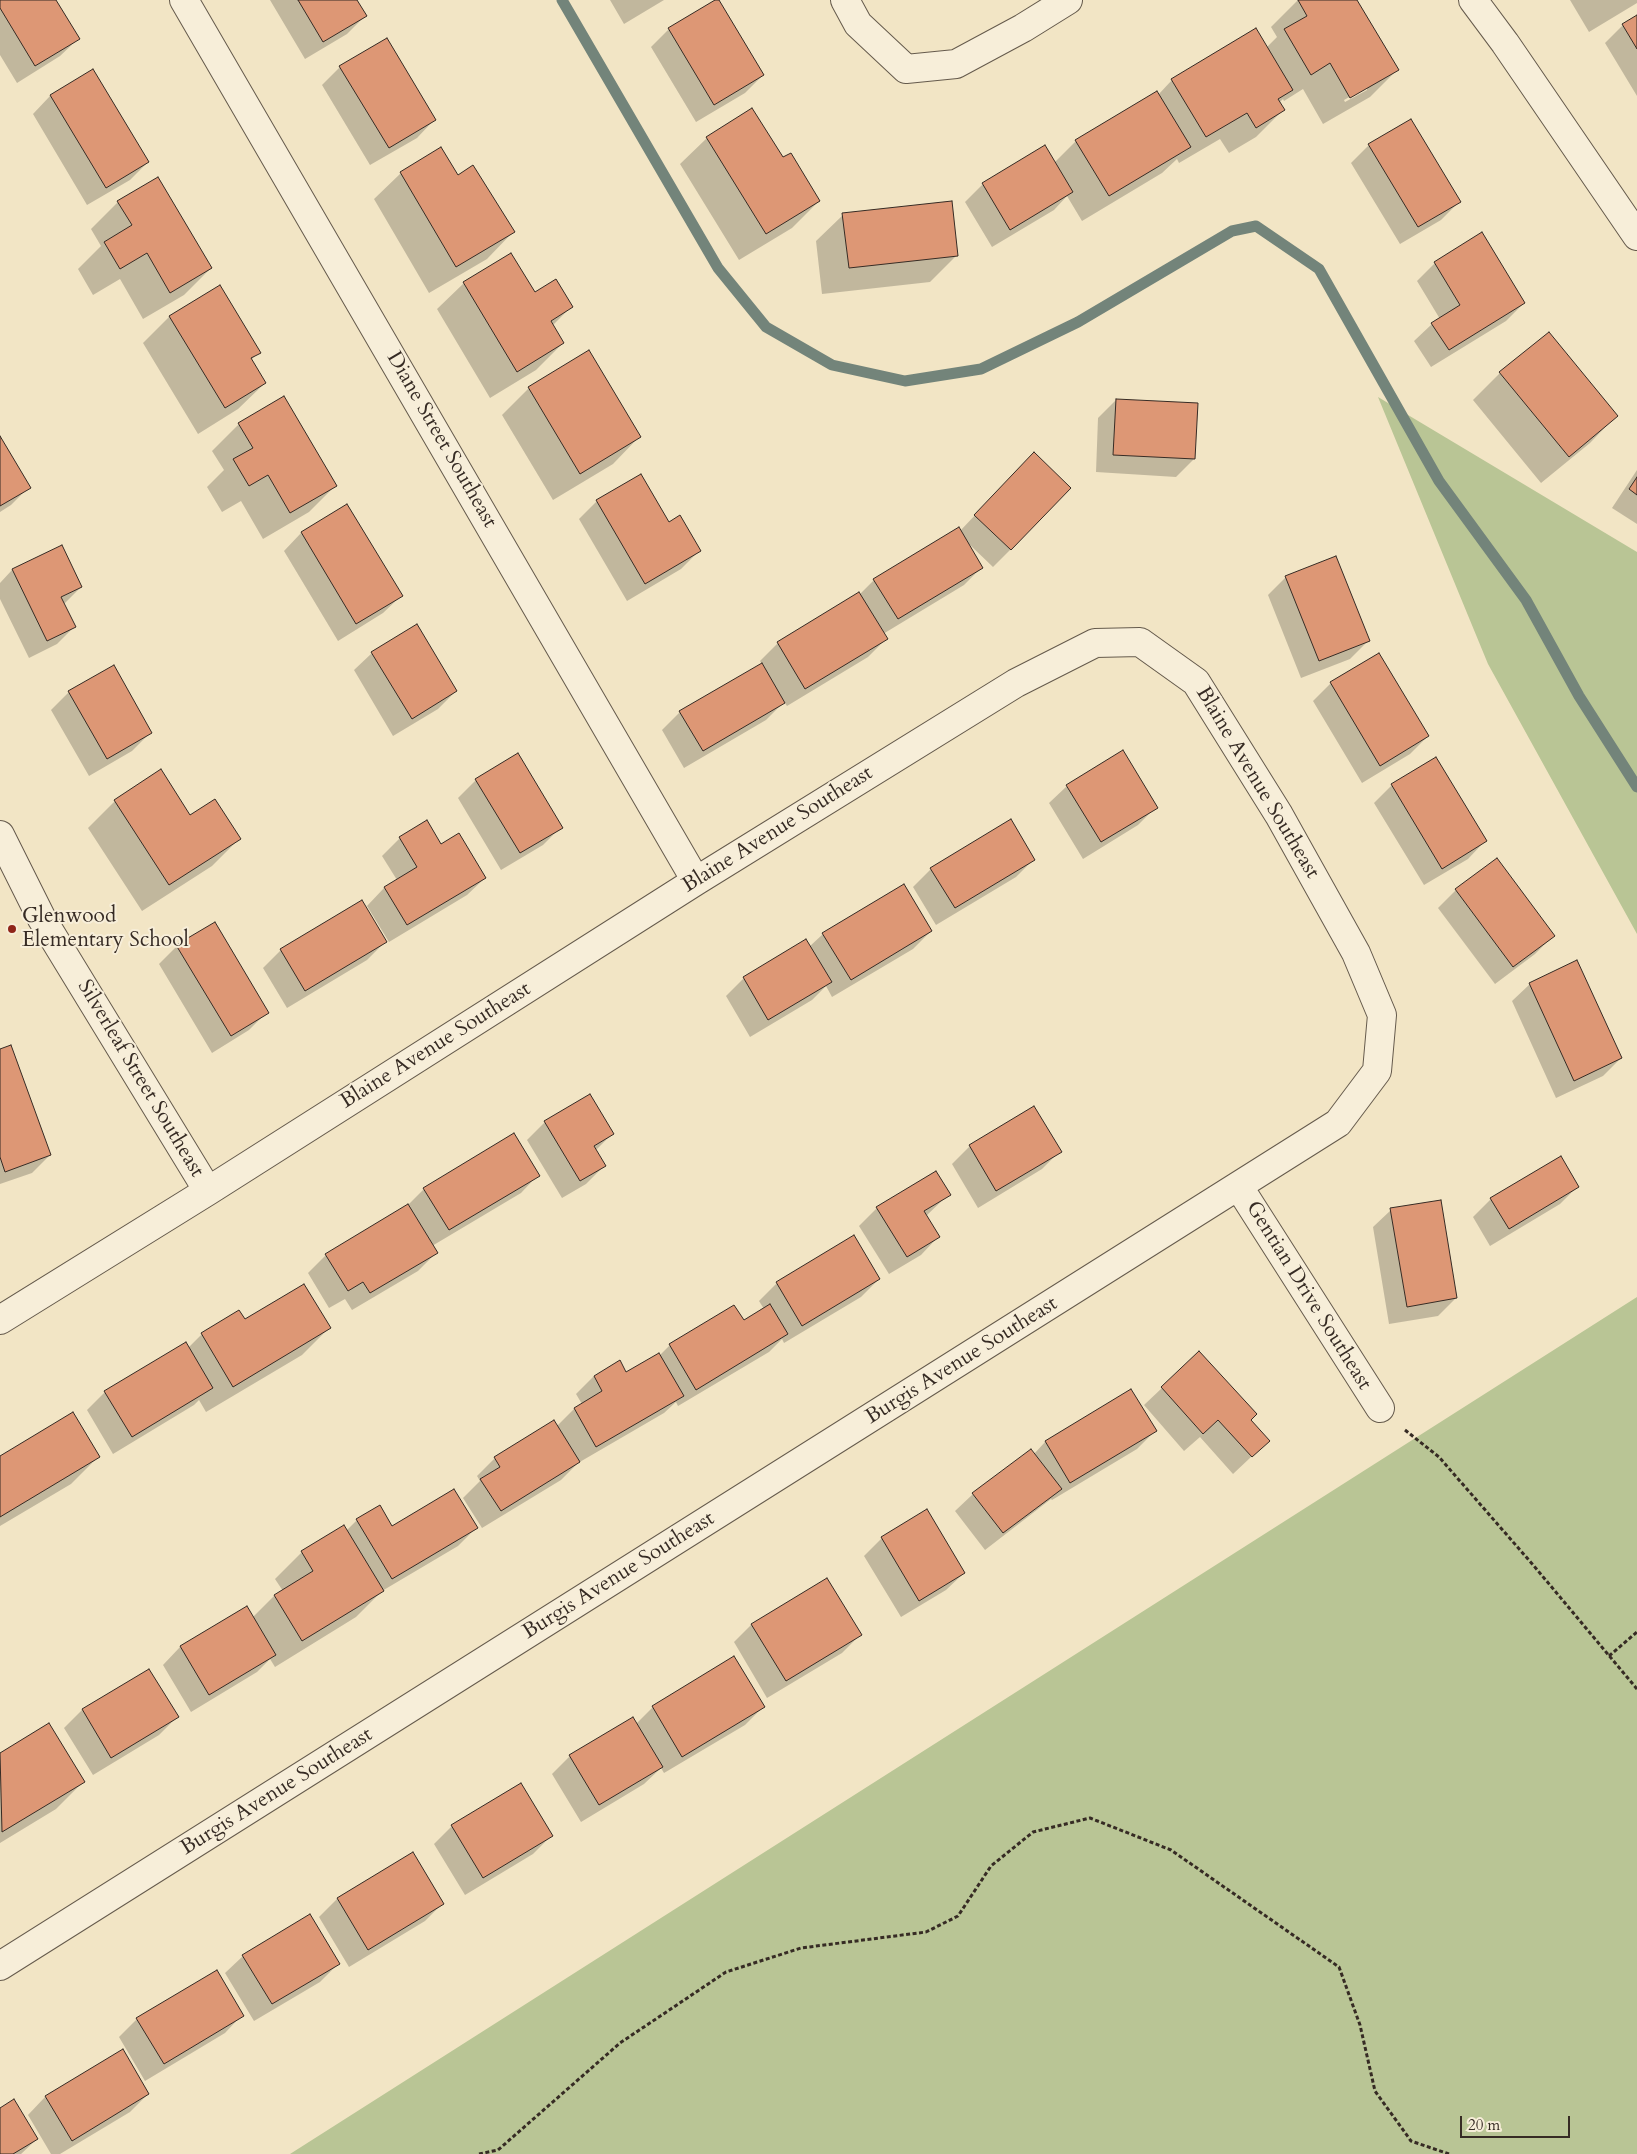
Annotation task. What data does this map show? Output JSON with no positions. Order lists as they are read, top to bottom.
{
  "streets": {
    "street": [
      "Diane Street Southeast",
      "Blaine Avenue Southeast",
      "Silverleaf Street Southeast",
      "Gentian Drive Southeast",
      "Burgis Avenue Southeast"
    ]
  },
  "crossings": [
    ["Diane Street Southeast", "Blaine Avenue Southeast"],
    ["Blaine Avenue Southeast", "Silverleaf Street Southeast"],
    ["Blaine Avenue Southeast", "Gentian Drive Southeast"],
    ["Gentian Drive Southeast", "Burgis Avenue Southeast"]
  ],
  "places": ["Glenwood Elementary School"],
  "scale_bar": "20 m"
}
